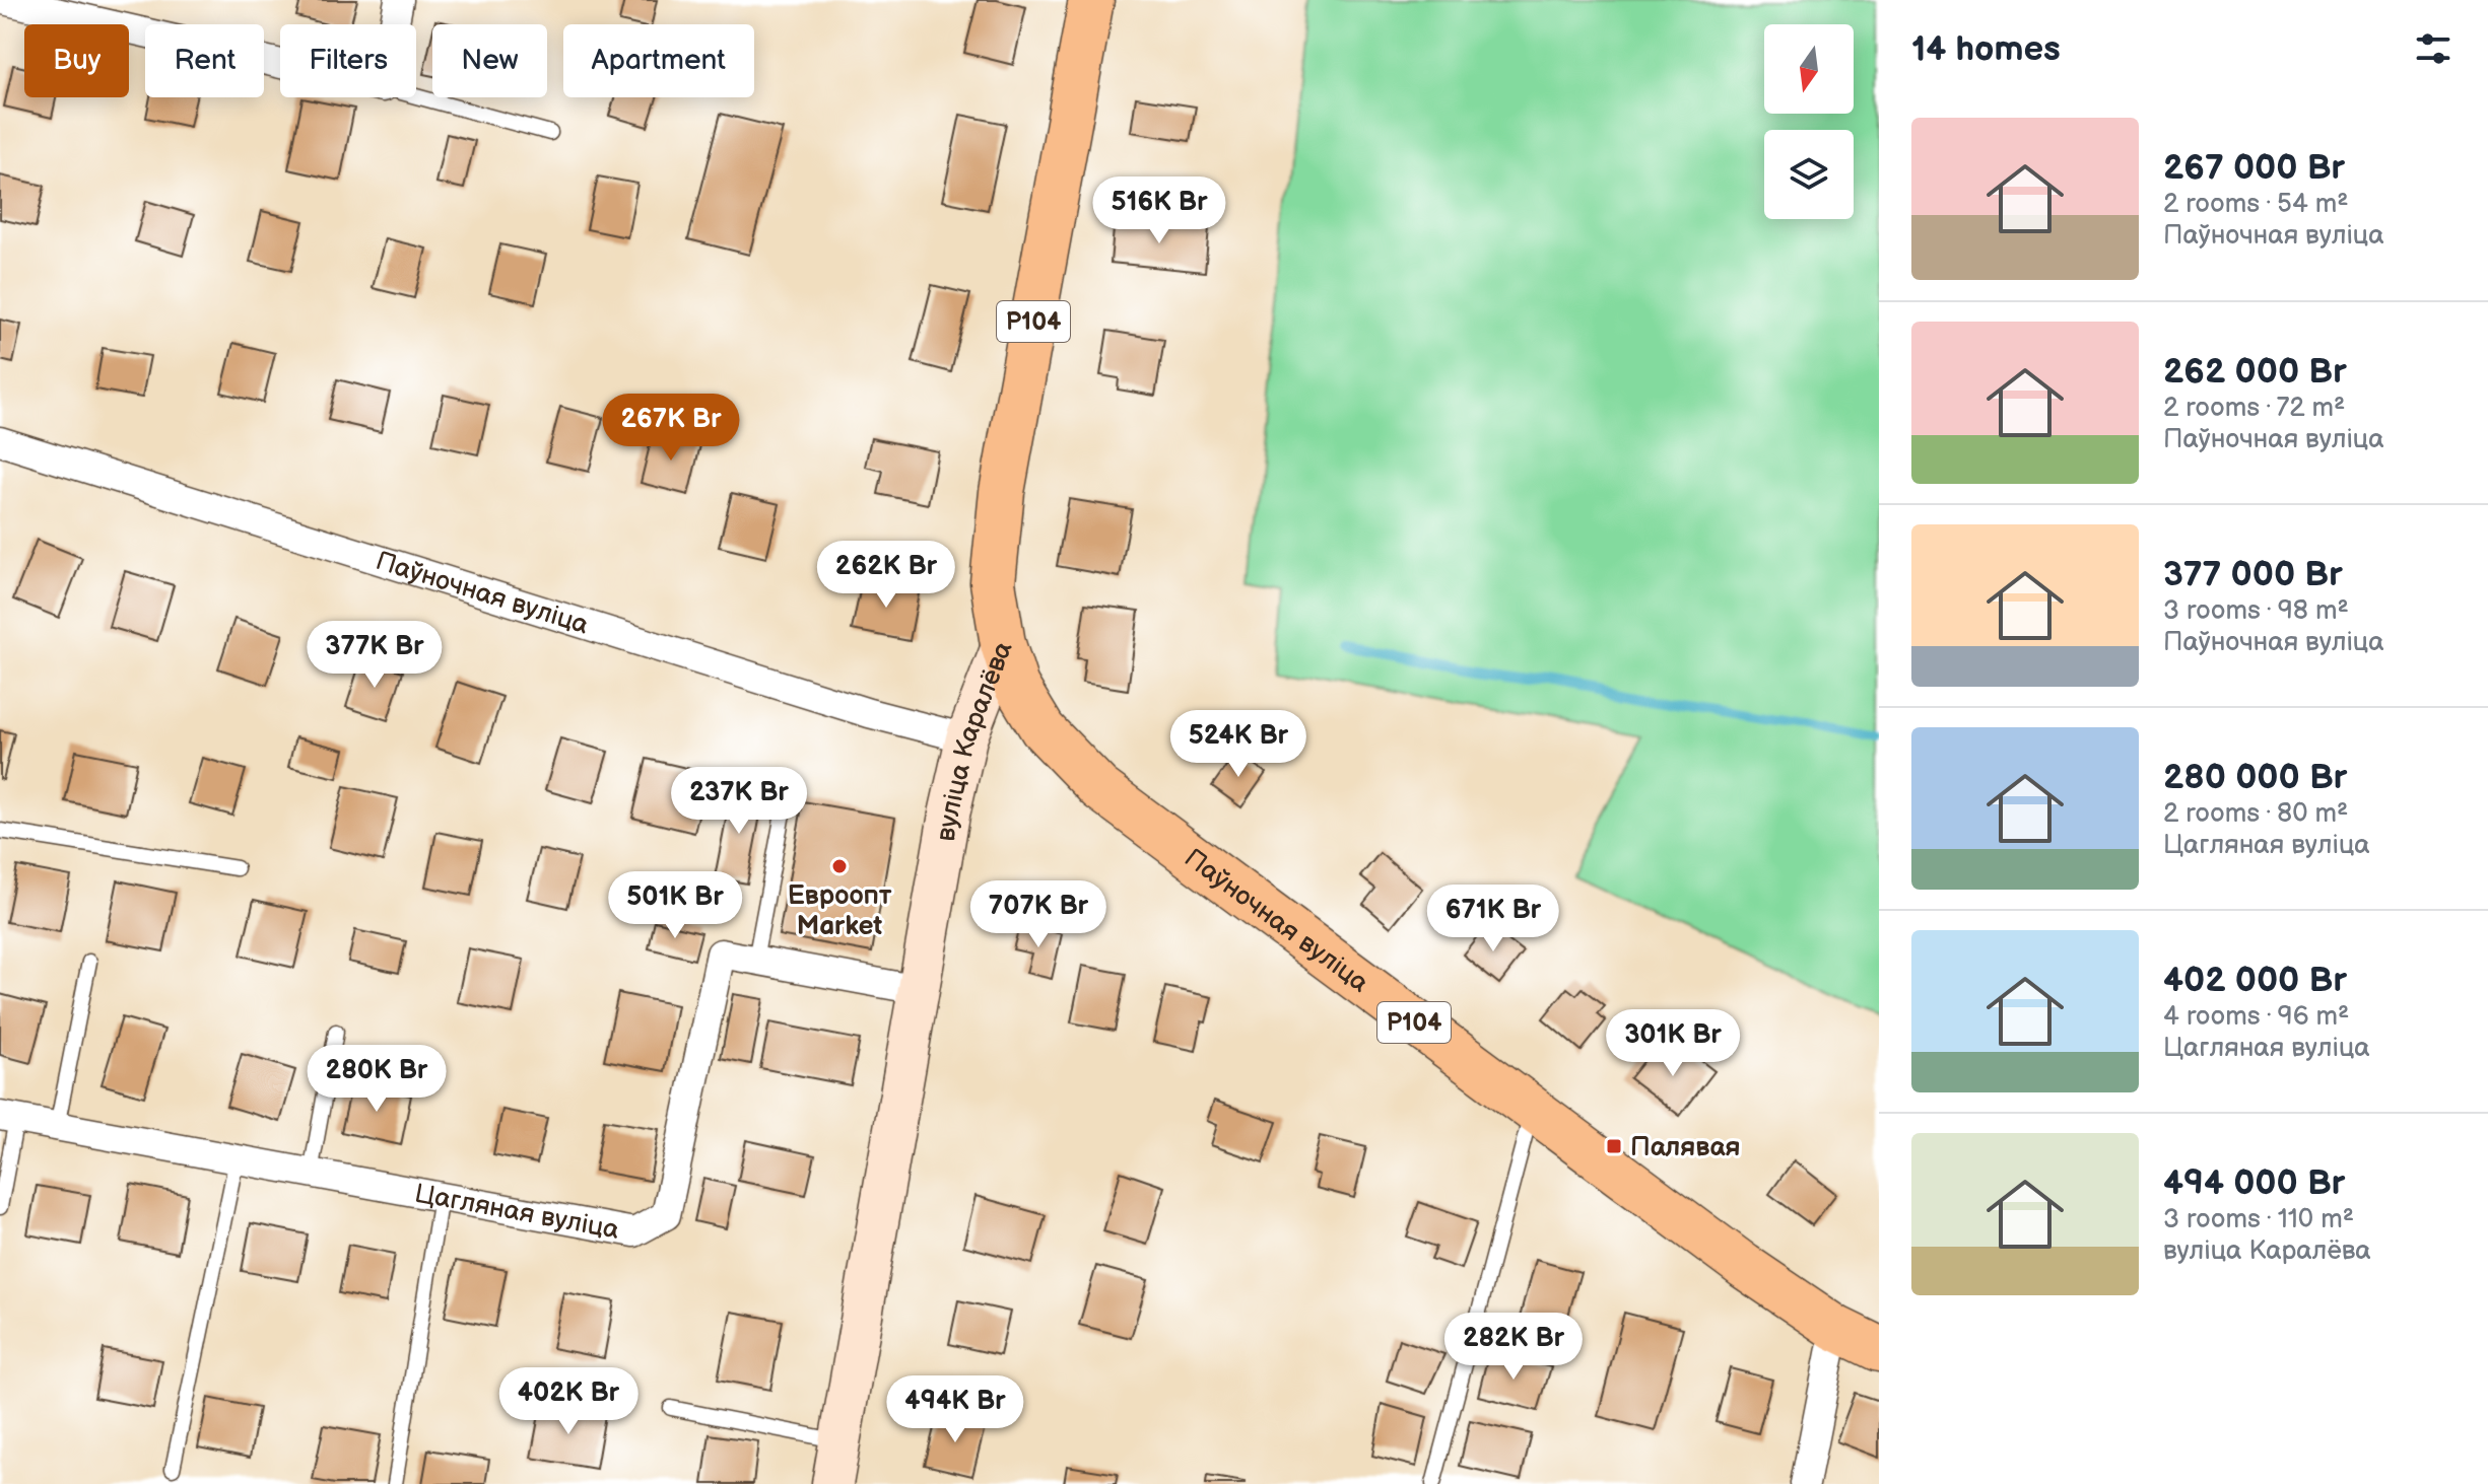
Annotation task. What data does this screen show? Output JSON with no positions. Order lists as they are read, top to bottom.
{
  "streets": {
    "main road": ["Р104", "Паўночная вуліца", "вуліца Каралёва"],
    "street": ["Цагляная вуліца"]
  },
  "crossings": [
    ["Паўночная вуліца", "вуліца Каралёва"],
    ["вуліца Каралёва", "Цагляная вуліца"]
  ],
  "places": {
    "other": ["Евроопт Market"],
    "transit": ["Палявая"]
  },
  "north": "bottom",
  "page": {
    "heading": "14 homes",
    "chip": [
      "Buy",
      "Rent",
      "Filters",
      "New",
      "Apartment"
    ],
    "list": [
      {
        "name": "267 000 Br",
        "note": "2 rooms · 54 m² · Паўночная вуліца"
      },
      {
        "name": "262 000 Br",
        "note": "2 rooms · 72 m² · Паўночная вуліца"
      },
      {
        "name": "377 000 Br",
        "note": "3 rooms · 98 m² · Паўночная вуліца"
      },
      {
        "name": "280 000 Br",
        "note": "2 rooms · 80 m² · Цагляная вуліца"
      },
      {
        "name": "402 000 Br",
        "note": "4 rooms · 96 m² · Цагляная вуліца"
      },
      {
        "name": "494 000 Br",
        "note": "3 rooms · 110 m² · вуліца Каралёва"
      }
    ],
    "price": [
      "516K Br",
      "267K Br",
      "262K Br",
      "377K Br",
      "524K Br",
      "237K Br",
      "501K Br",
      "707K Br",
      "671K Br",
      "301K Br",
      "280K Br",
      "282K Br",
      "402K Br",
      "494K Br"
    ]
  }
}
